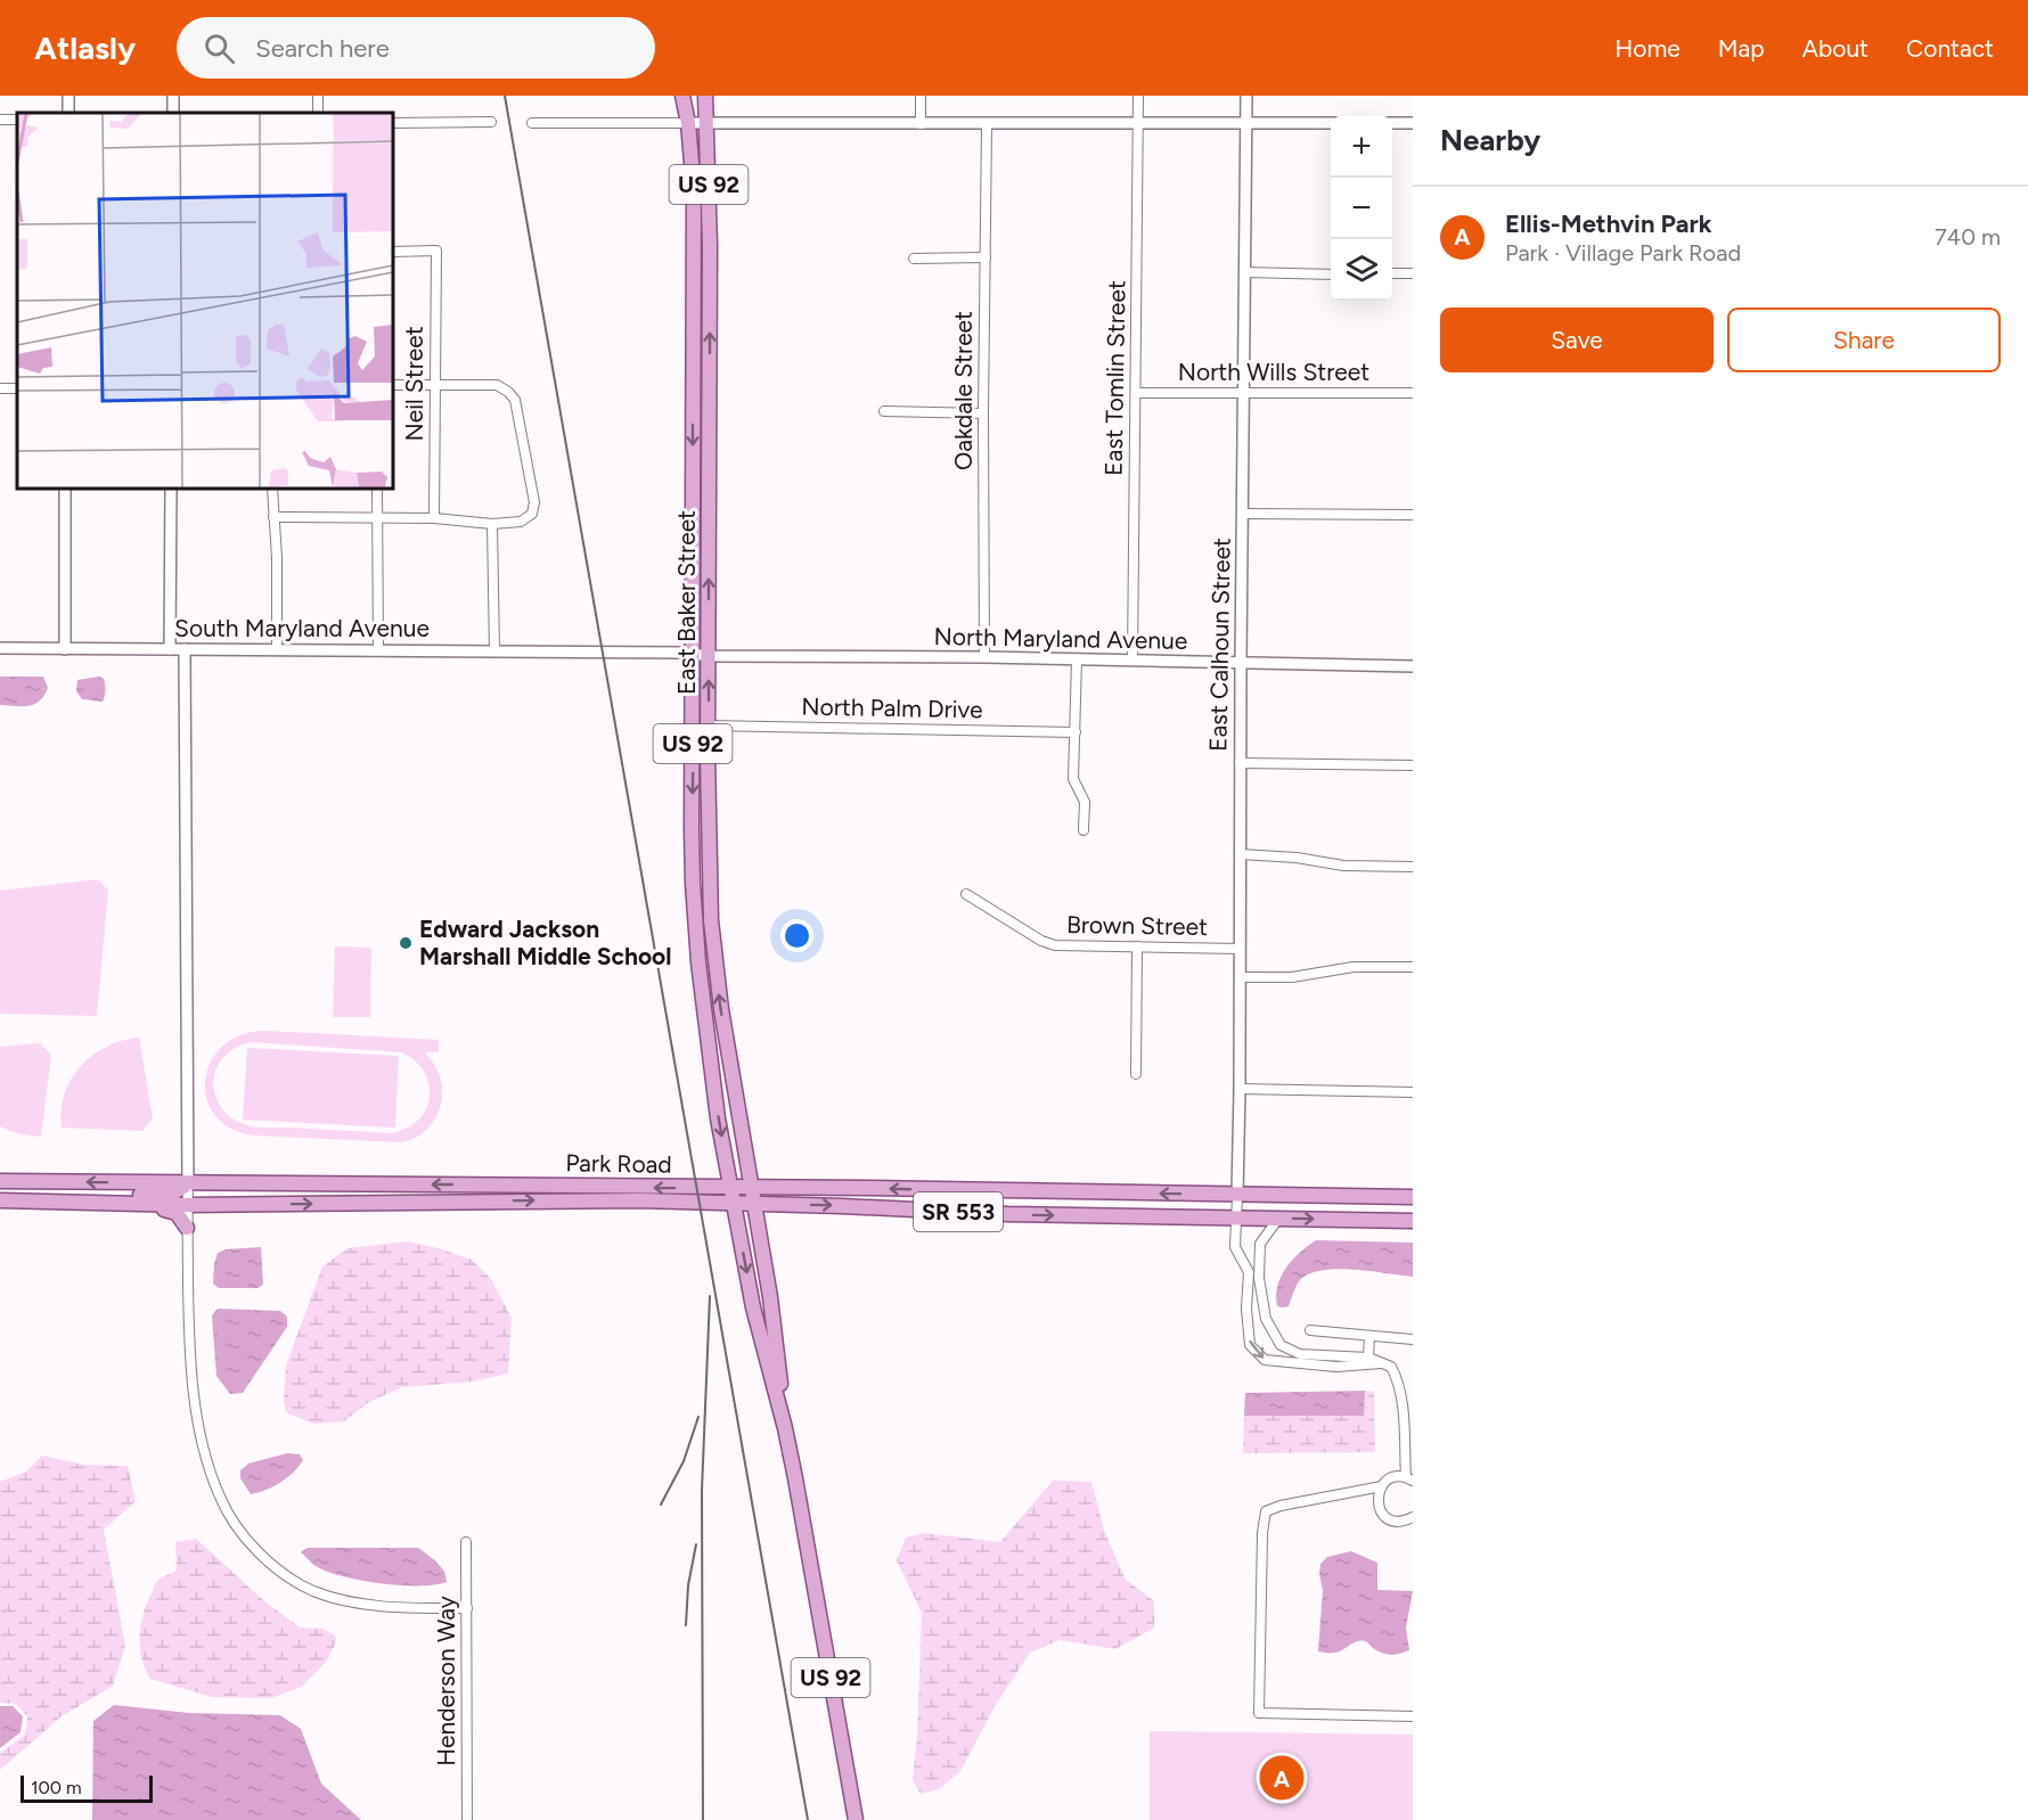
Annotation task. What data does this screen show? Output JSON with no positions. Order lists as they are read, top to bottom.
{
  "streets": {
    "main road": [
      "US 92",
      "East Baker Street",
      "Park Road",
      "SR 553"
    ],
    "street": [
      "North Wills Street",
      "East Tomlin Street",
      "Neil Street",
      "Oakdale Street",
      "South Maryland Avenue",
      "North Maryland Avenue",
      "East Calhoun Street",
      "North Palm Drive",
      "Brown Street",
      "Henderson Way"
    ]
  },
  "crossings": [
    ["US 92", "East Baker Street"],
    ["US 92", "Park Road"],
    ["North Wills Street", "East Tomlin Street"],
    ["North Wills Street", "East Calhoun Street"],
    ["East Tomlin Street", "North Maryland Avenue"],
    ["Oakdale Street", "North Maryland Avenue"],
    ["East Baker Street", "South Maryland Avenue"],
    ["East Baker Street", "North Maryland Avenue"],
    ["East Baker Street", "North Palm Drive"],
    ["East Baker Street", "Park Road"],
    ["South Maryland Avenue", "North Maryland Avenue"],
    ["North Maryland Avenue", "East Calhoun Street"],
    ["East Calhoun Street", "Brown Street"],
    ["East Calhoun Street", "Park Road"],
    ["East Calhoun Street", "SR 553"],
    ["Park Road", "SR 553"]
  ],
  "places": ["Edward Jackson Marshall Middle School"],
  "scale_bar": "100 m",
  "page": {
    "header": "Atlasly",
    "search": "Search here",
    "nav": [
      "Home",
      "Map",
      "About",
      "Contact"
    ],
    "heading": "Nearby",
    "map_buttons": ["+", "−"],
    "list": [
      {
        "mark": "A",
        "name": "Ellis-Methvin Park",
        "note": "Park · Village Park Road",
        "value": "740 m"
      }
    ],
    "buttons": ["Save", "Share"],
    "pins": "A",
    "scale": "100 m"
  }
}
